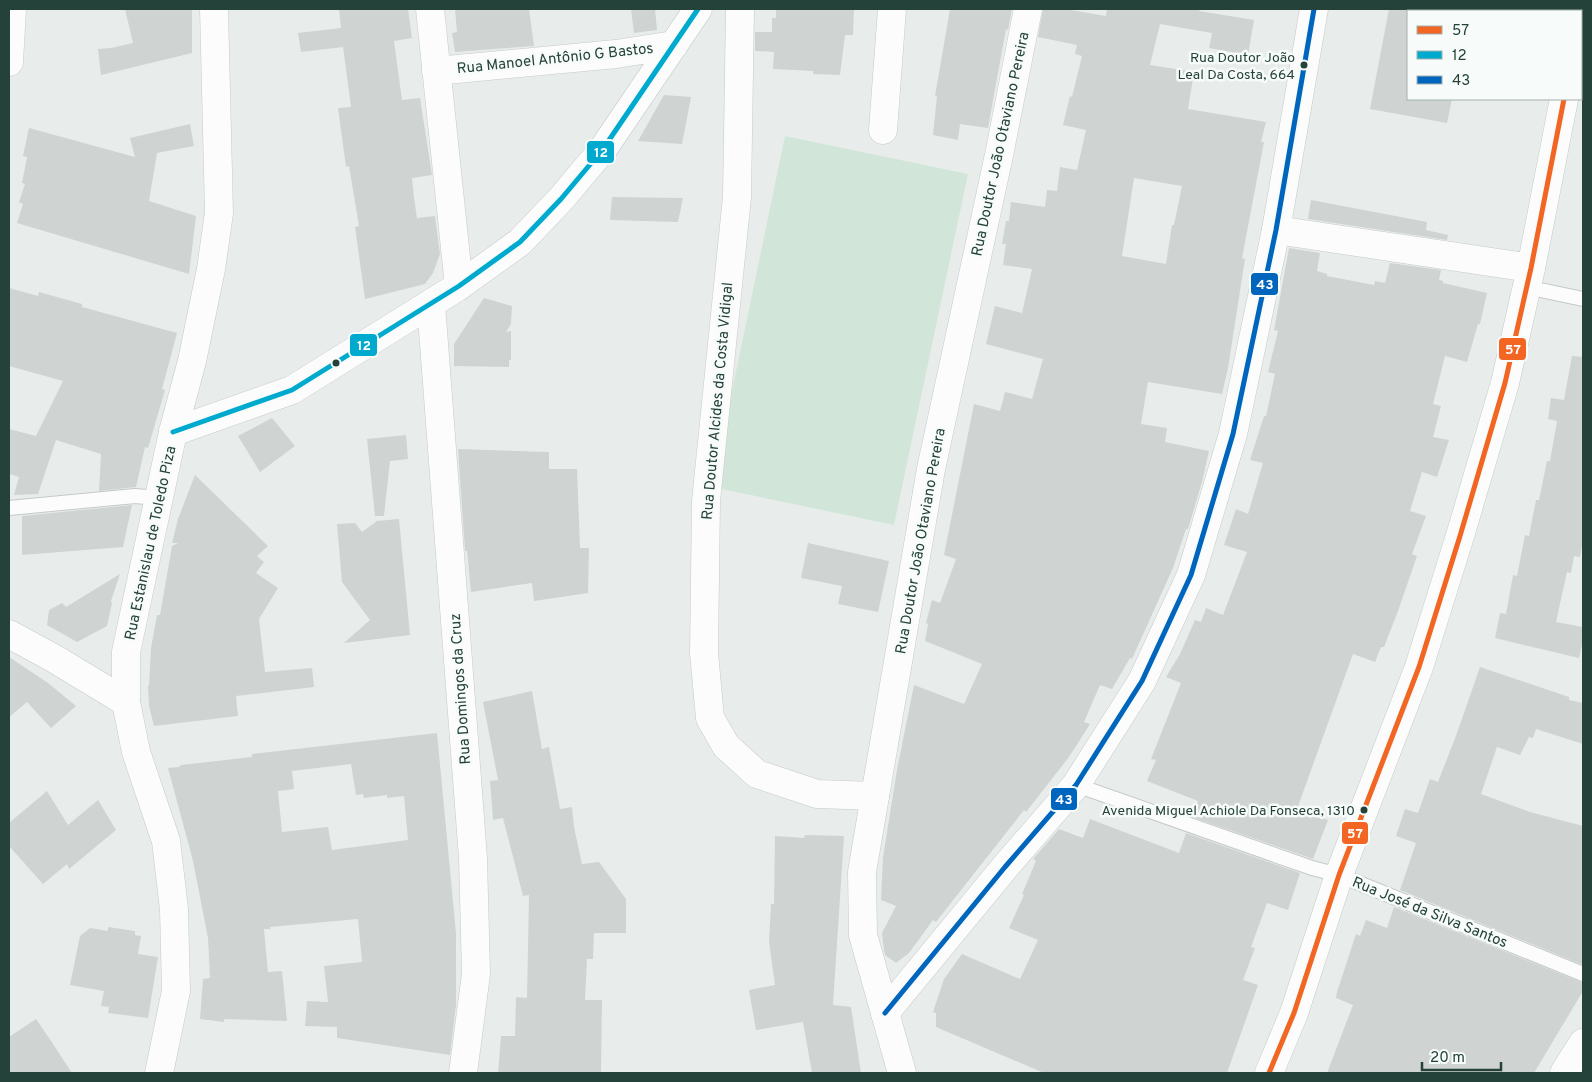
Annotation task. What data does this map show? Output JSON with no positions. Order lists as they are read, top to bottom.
{
  "streets": {
    "street": [
      "Rua Manoel Antônio G Bastos",
      "Rua Doutor João Otaviano Pereira",
      "Rua Doutor Alcides da Costa Vidigal",
      "Rua Estanislau de Toledo Piza",
      "Rua Domingos da Cruz"
    ],
    "lane": ["Rua José da Silva Santos"]
  },
  "crossings": [
    ["Rua Doutor João Otaviano Pereira", "Rua Doutor Alcides da Costa Vidigal"]
  ],
  "places": ["Rua Doutor João Leal Da Costa, 664", "Avenida Miguel Achiole Da Fonseca, 1310"],
  "lines": ["transit line 12", "transit line 43", "transit line 57"],
  "legend": ["57", "12", "43"],
  "scale_bar": "20 m"
}
